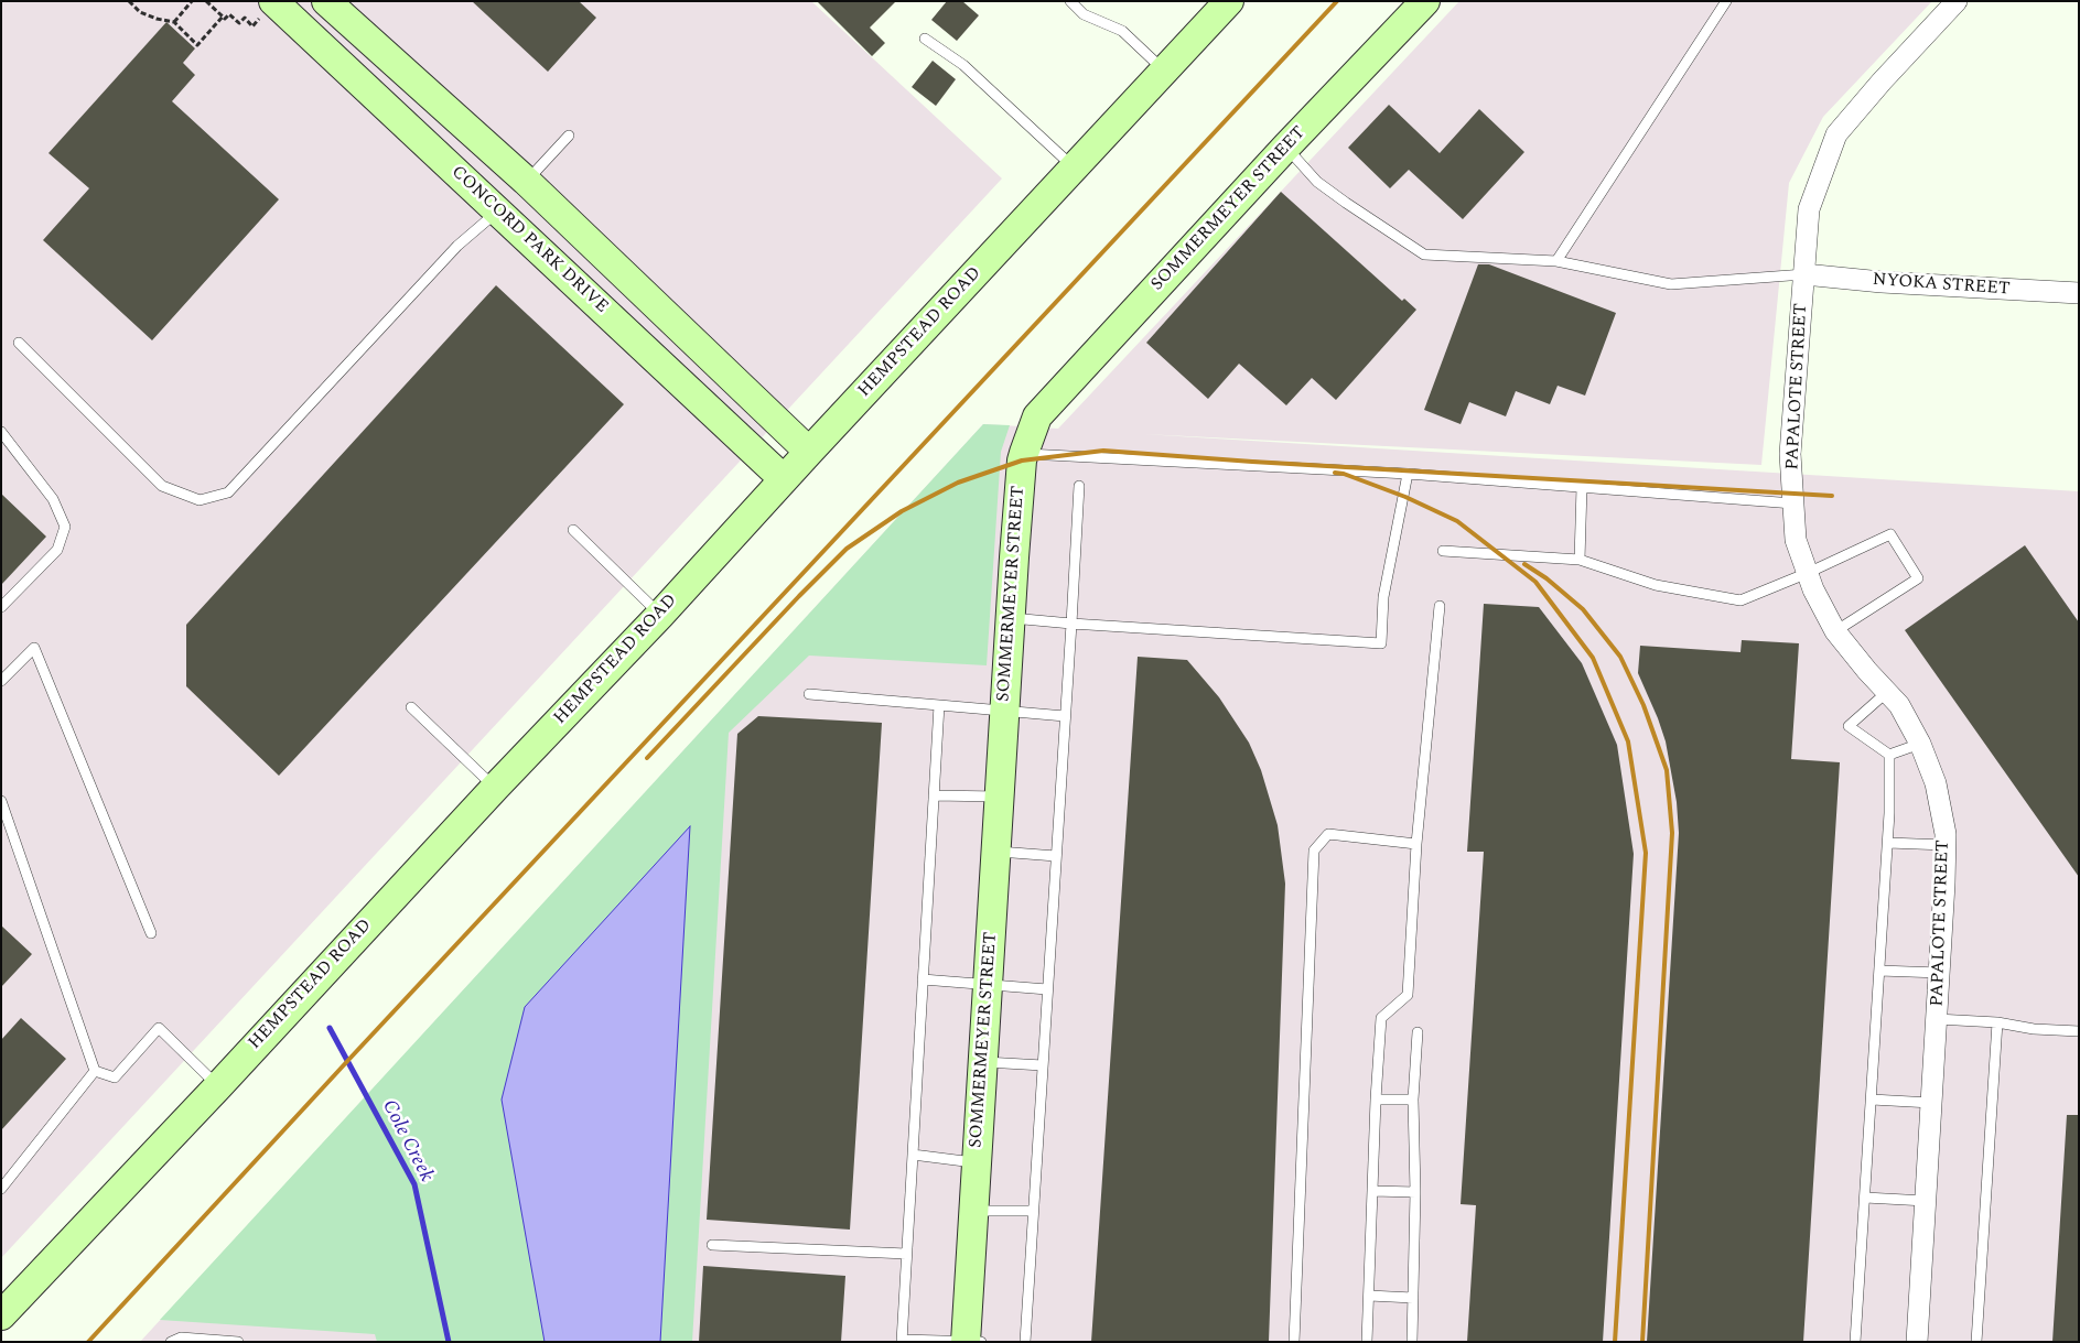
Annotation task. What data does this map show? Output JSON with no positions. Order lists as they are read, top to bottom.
{
  "streets": {
    "street": [
      "SOMMERMEYER STREET",
      "CONCORD PARK DRIVE",
      "NYOKA STREET",
      "HEMPSTEAD ROAD",
      "PAPALOTE STREET"
    ]
  },
  "crossings": [
    ["CONCORD PARK DRIVE", "HEMPSTEAD ROAD"],
    ["NYOKA STREET", "PAPALOTE STREET"]
  ],
  "water": ["Cole Creek"]
}
